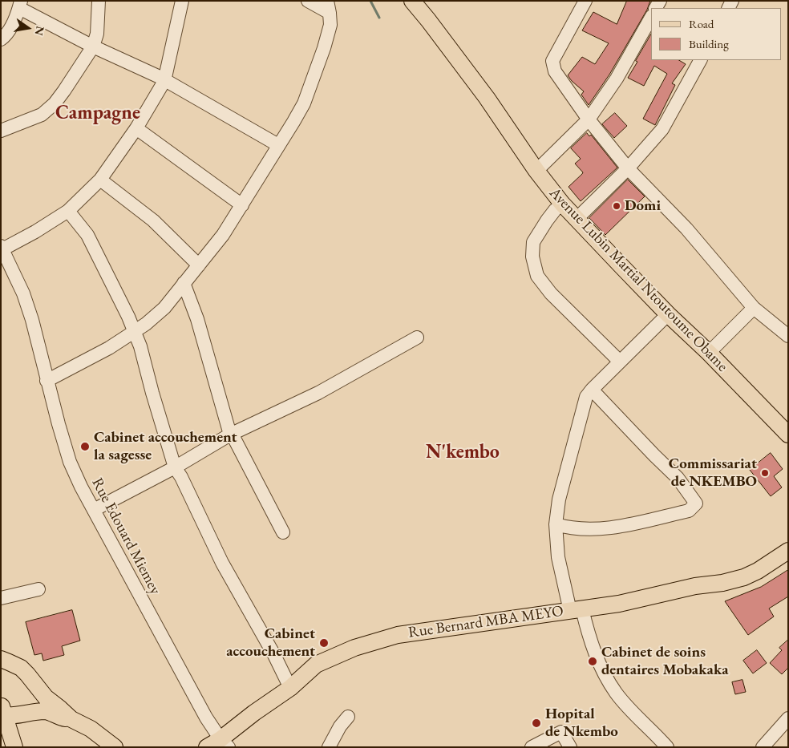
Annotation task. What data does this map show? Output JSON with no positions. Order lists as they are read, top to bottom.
{
  "streets": {
    "main road": ["Avenue Lubin Martial Ntoutoume Obame", "Rue Bernard MBA MEYO"],
    "street": ["Rue Edouard Miemey"]
  },
  "crossings": [
    ["Rue Edouard Miemey", "Rue Bernard MBA MEYO"]
  ],
  "districts": ["Campagne", "N'kembo"],
  "places": [
    "Domi",
    "Cabinet accouchement la sagesse",
    "Commissariat de NKEMBO",
    "Cabinet accouchement",
    "Cabinet de soins dentaires Mobakaka",
    "Hopital de Nkembo"
  ],
  "legend": ["Road", "Building"],
  "north": "right"
}
